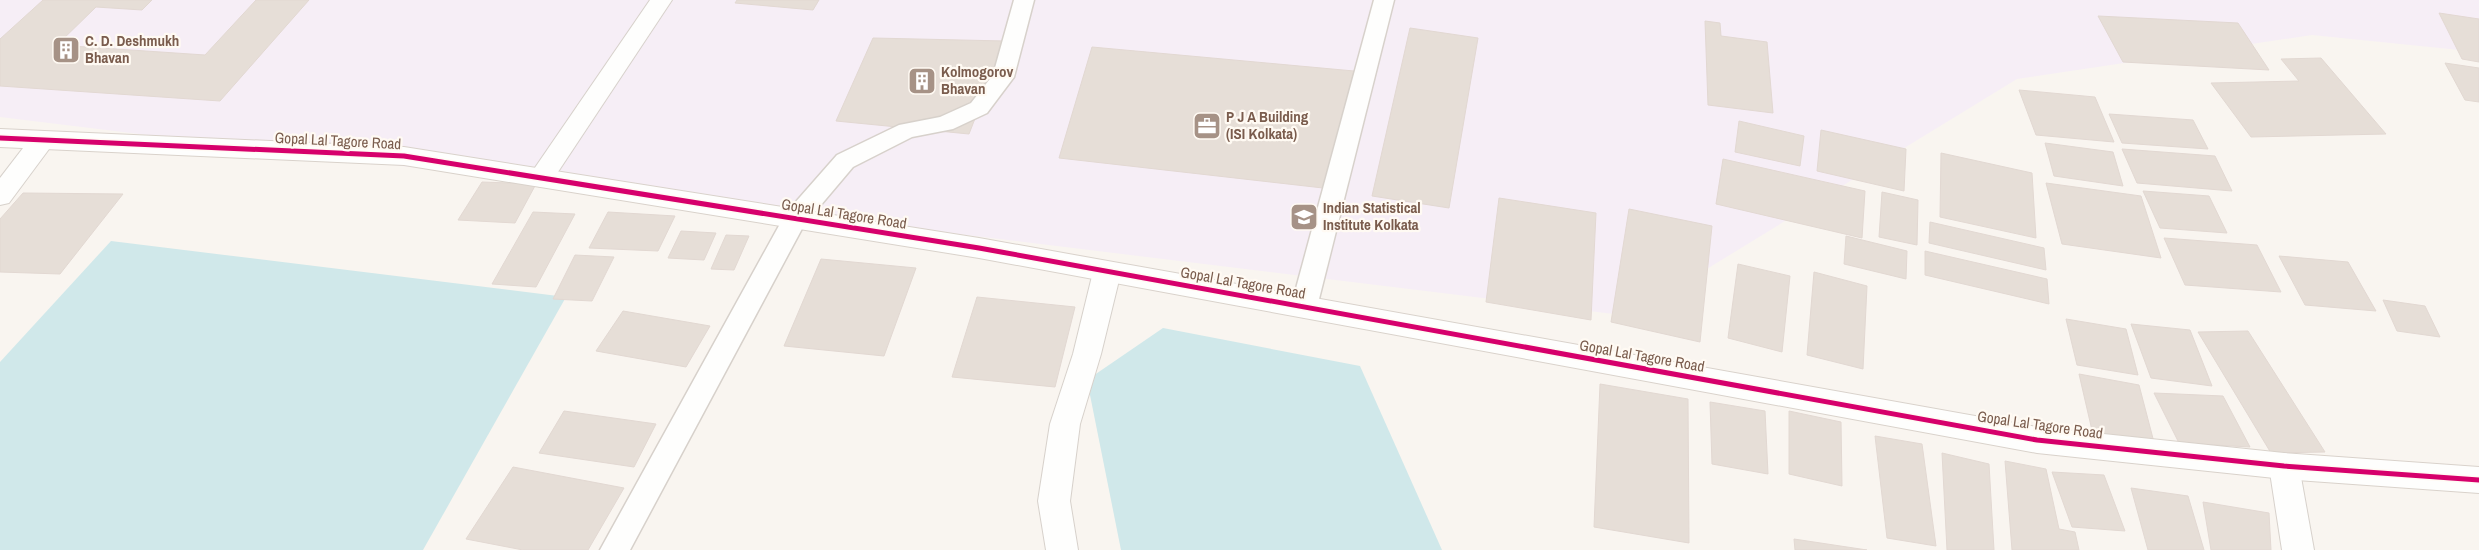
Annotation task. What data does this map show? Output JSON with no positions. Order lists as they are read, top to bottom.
{
  "streets": {
    "street": ["Gopal Lal Tagore Road"]
  },
  "places": {
    "building": ["C. D. Deshmukh Bhavan", "Kolmogorov Bhavan"],
    "office": ["P J A Building (ISI Kolkata)"],
    "school or university": ["Indian Statistical Institute Kolkata"]
  }
}
